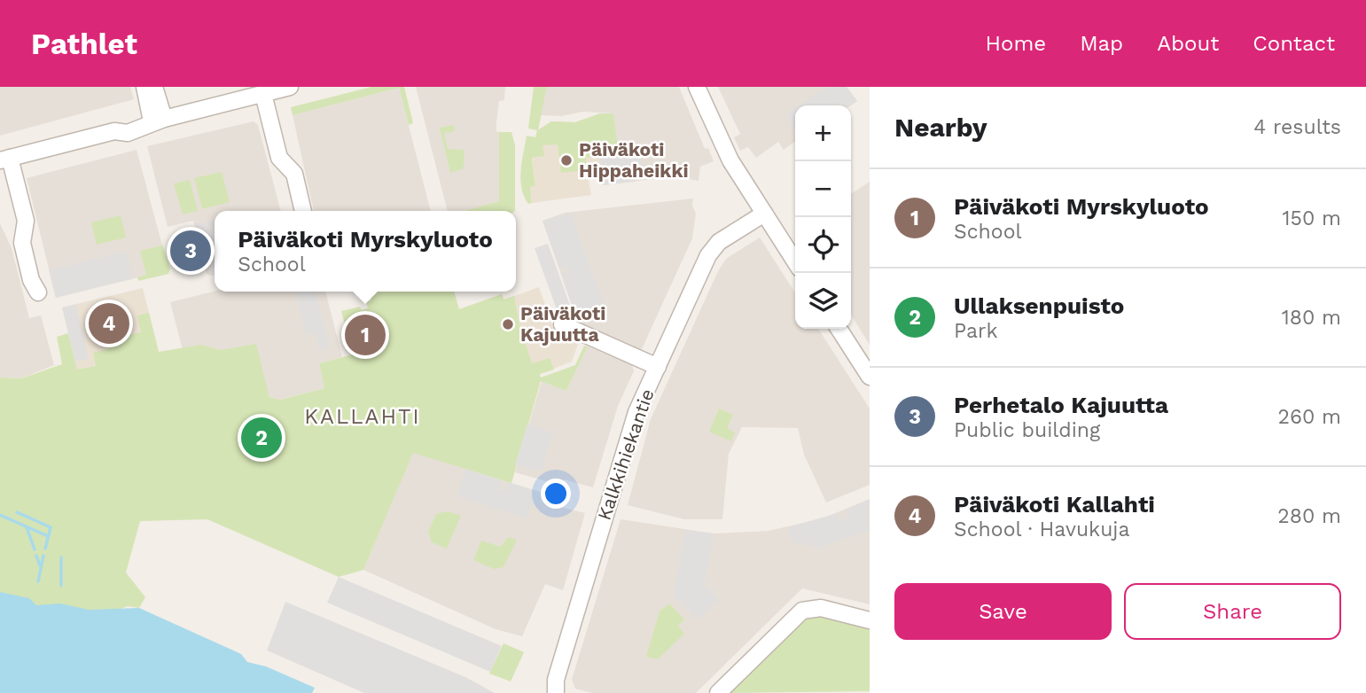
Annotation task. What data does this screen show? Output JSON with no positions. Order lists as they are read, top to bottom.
{
  "streets": {
    "street": ["Kalkkihiekantie"]
  },
  "districts": ["KALLAHTI"],
  "places": ["Päiväkoti Hippaheikki", "Päiväkoti Kajuutta"],
  "page": {
    "header": "Pathlet",
    "nav": [
      "Home",
      "Map",
      "About",
      "Contact"
    ],
    "heading": ["Nearby", "4 results"],
    "map_buttons": ["+", "−"],
    "list": [
      {
        "mark": "1",
        "name": "Päiväkoti Myrskyluoto",
        "note": "School",
        "value": "150 m"
      },
      {
        "mark": "2",
        "name": "Ullaksenpuisto",
        "note": "Park",
        "value": "180 m"
      },
      {
        "mark": "3",
        "name": "Perhetalo Kajuutta",
        "note": "Public building",
        "value": "260 m"
      },
      {
        "mark": "4",
        "name": "Päiväkoti Kallahti",
        "note": "School · Havukuja",
        "value": "280 m"
      }
    ],
    "popup": ["Päiväkoti Myrskyluoto", "School"],
    "pins": [
      "3",
      "4",
      "1",
      "2"
    ],
    "buttons": ["Save", "Share"]
  }
}
